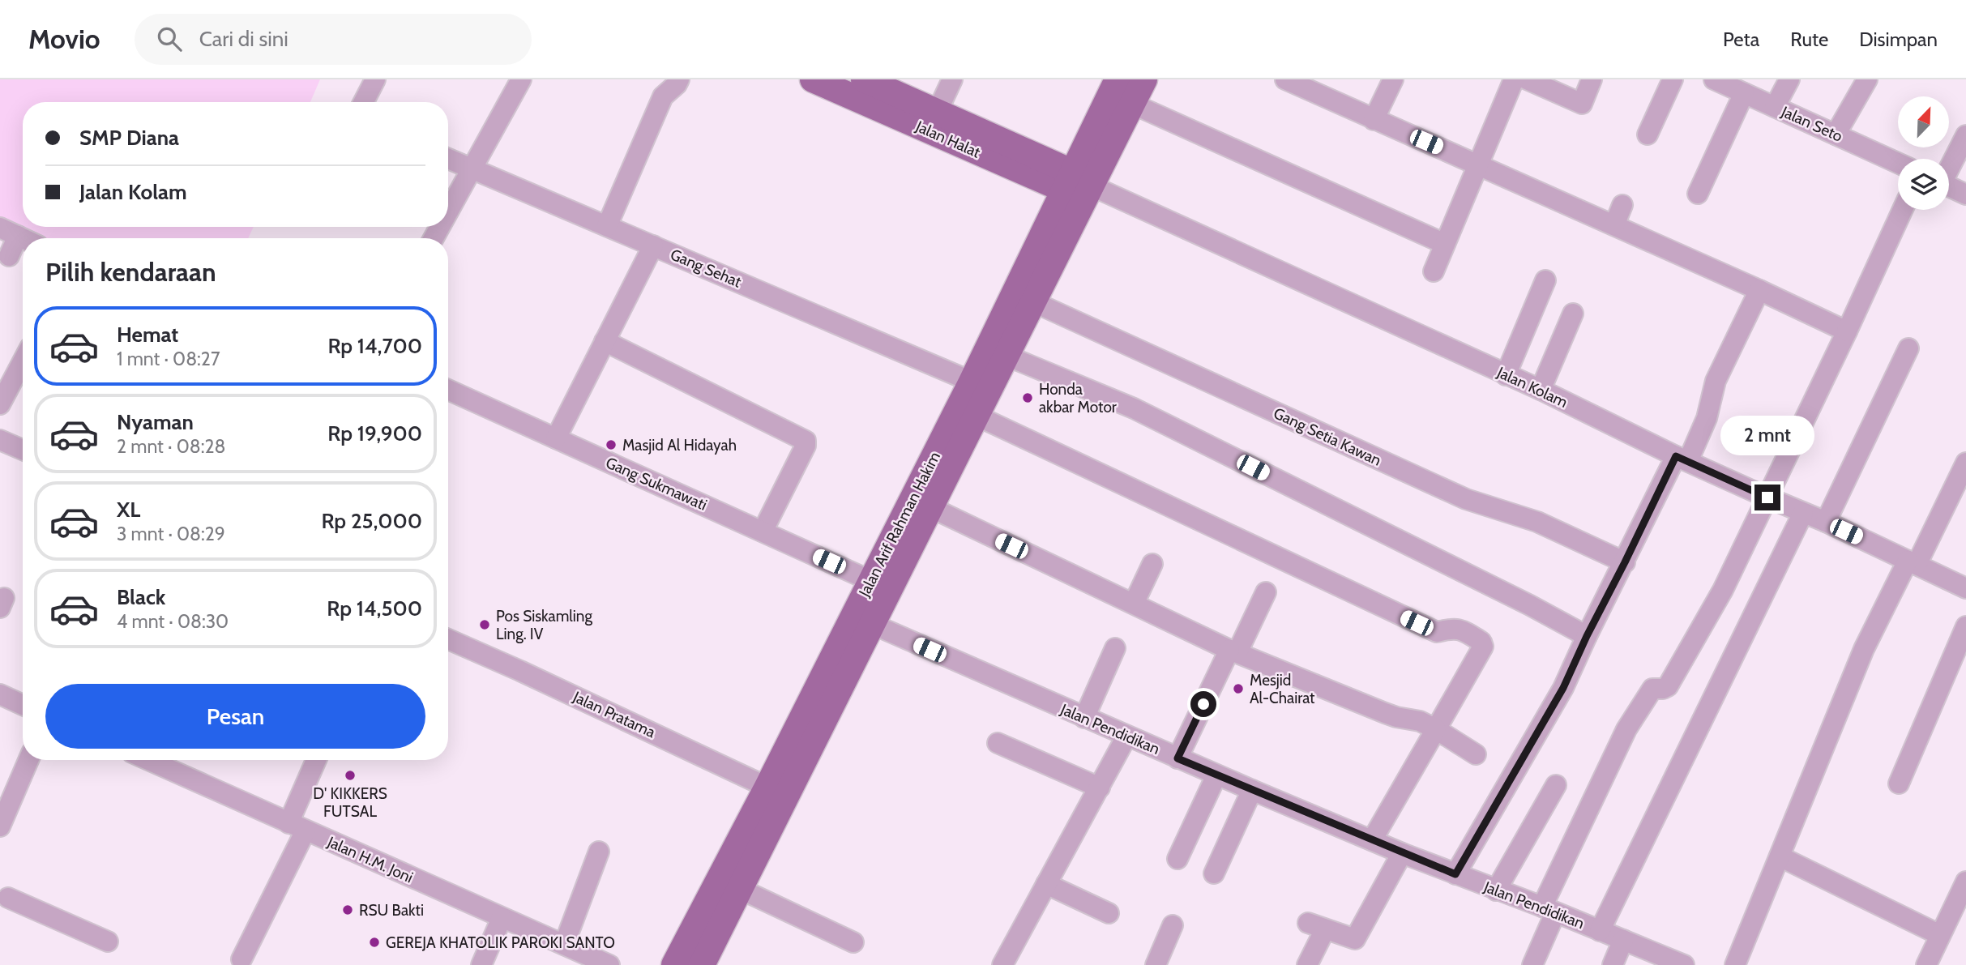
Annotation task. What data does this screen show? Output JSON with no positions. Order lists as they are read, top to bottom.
{
  "streets": {
    "main road": ["Jalan Halat", "Jalan Arif Rahman Hakim"],
    "street": [
      "Jalan Seto",
      "Gang Sehat",
      "Jalan Kolam",
      "Gang Setia Kawan",
      "Gang Sukmawati",
      "Jalan Pratama",
      "Jalan Pendidikan",
      "Jalan H.M. Joni"
    ]
  },
  "crossings": [
    ["Jalan Halat", "Jalan Kolam"],
    ["Jalan Halat", "Jalan Arif Rahman Hakim"],
    ["Gang Sehat", "Jalan Arif Rahman Hakim"],
    ["Jalan Kolam", "Jalan Arif Rahman Hakim"],
    ["Gang Setia Kawan", "Jalan Arif Rahman Hakim"],
    ["Gang Sukmawati", "Jalan Arif Rahman Hakim"],
    ["Jalan Arif Rahman Hakim", "Jalan Pratama"],
    ["Jalan Arif Rahman Hakim", "Jalan Pendidikan"]
  ],
  "places": [
    "Honda akbar Motor",
    "Masjid Al Hidayah",
    "Pos Siskamling Ling. IV",
    "Mesjid Al-Chairat",
    "D' KIKKERS FUTSAL",
    "RSU Bakti",
    "GEREJA KHATOLIK PAROKI SANTO"
  ],
  "north": "top right",
  "page": {
    "header": "Movio",
    "search": "Cari di sini",
    "nav": ["Peta", "Rute", "Disimpan"],
    "banner": ["SMP Diana", "Jalan Kolam"],
    "heading": "Pilih kendaraan",
    "list": [
      {
        "name": "Hemat",
        "note": "1 mnt · 08:27",
        "value": "Rp 14,700"
      },
      {
        "name": "Nyaman",
        "note": "2 mnt · 08:28",
        "value": "Rp 19,900"
      },
      {
        "name": "XL",
        "note": "3 mnt · 08:29",
        "value": "Rp 25,000"
      },
      {
        "name": "Black",
        "note": "4 mnt · 08:30",
        "value": "Rp 14,500"
      }
    ],
    "bubble": "2 mnt",
    "buttons": "Pesan"
  }
}
